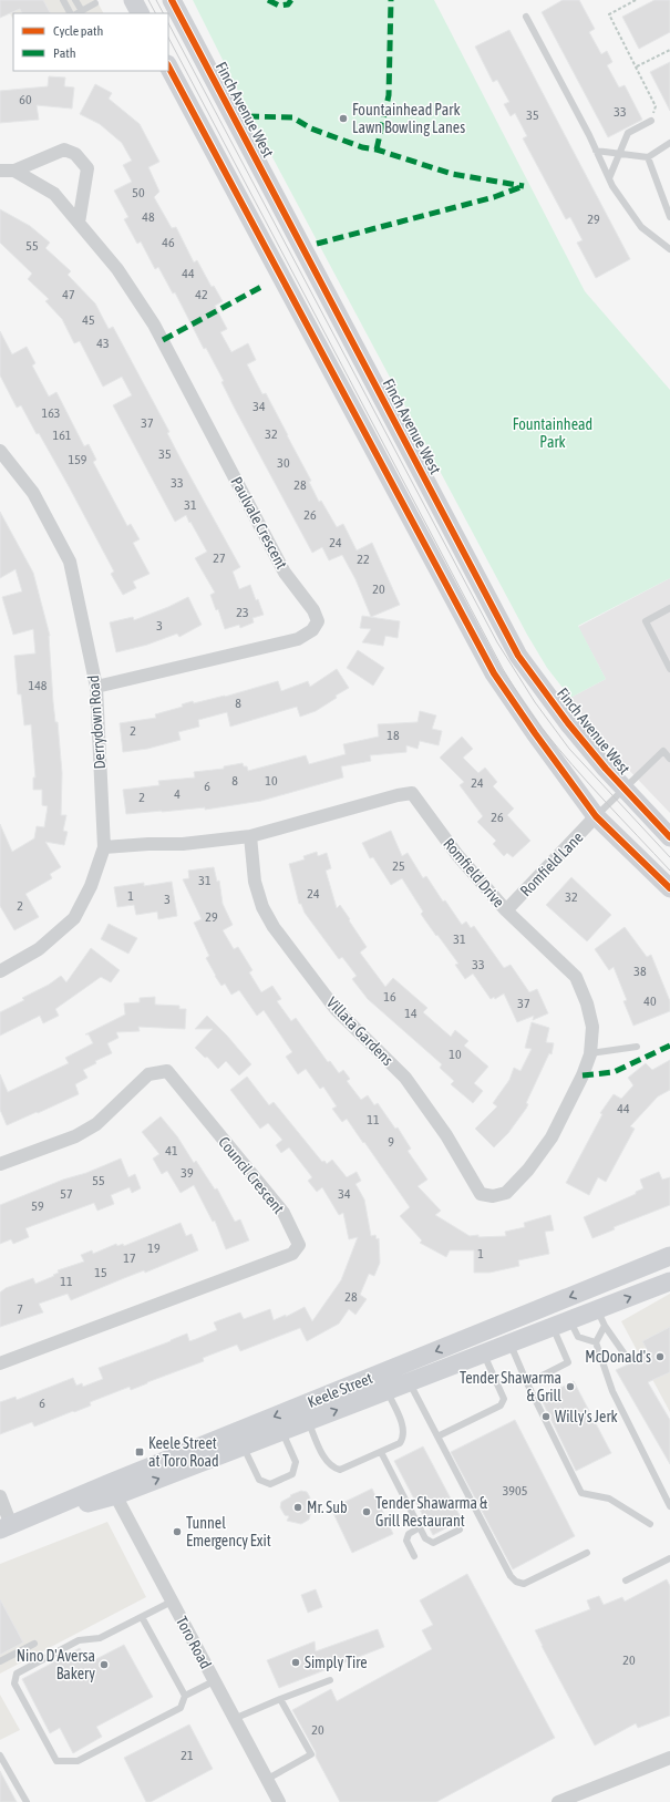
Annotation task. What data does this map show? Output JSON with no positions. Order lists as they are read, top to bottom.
{
  "streets": {
    "main road": ["Finch Avenue West", "Keele Street"],
    "street": [
      "Paulvale Crescent",
      "Derrydown Road",
      "Romfield Lane",
      "Romfield Drive",
      "Villata Gardens",
      "Council Crescent",
      "Toro Road"
    ]
  },
  "crossings": [
    ["Paulvale Crescent", "Derrydown Road"],
    ["Derrydown Road", "Romfield Drive"],
    ["Romfield Lane", "Romfield Drive"],
    ["Romfield Drive", "Villata Gardens"],
    ["Keele Street", "Toro Road"]
  ],
  "parks": ["Fountainhead Park"],
  "places": {
    "other": [
      "Fountainhead Park Lawn Bowling Lanes",
      "McDonald's",
      "Tender Shawarma & Grill",
      "Willy's Jerk",
      "Mr. Sub",
      "Tender Shawarma & Grill Restaurant",
      "Tunnel Emergency Exit",
      "Simply Tire",
      "Nino D'Aversa Bakery"
    ],
    "transit": ["Keele Street at Toro Road"]
  },
  "house_numbers": [
    "60",
    "33",
    "35",
    "50",
    "48",
    "29",
    "46",
    "55",
    "44",
    "47",
    "42",
    "45",
    "43",
    "34",
    "163",
    "37",
    "32",
    "161",
    "35",
    "159",
    "30",
    "33",
    "28",
    "31",
    "26",
    "24",
    "27",
    "22",
    "20",
    "23",
    "3",
    "148",
    "8",
    "2",
    "18",
    "8",
    "10",
    "24",
    "6",
    "4",
    "2",
    "26",
    "25",
    "31",
    "24",
    "1",
    "32",
    "3",
    "2",
    "29",
    "31",
    "33",
    "38",
    "16",
    "40",
    "37",
    "14",
    "10",
    "44",
    "11",
    "9",
    "41",
    "39",
    "55",
    "57",
    "34",
    "59",
    "19",
    "1",
    "17",
    "15",
    "11",
    "28",
    "7",
    "6",
    "3905",
    "20",
    "20",
    "21"
  ],
  "legend": ["Cycle path", "Path"]
}
